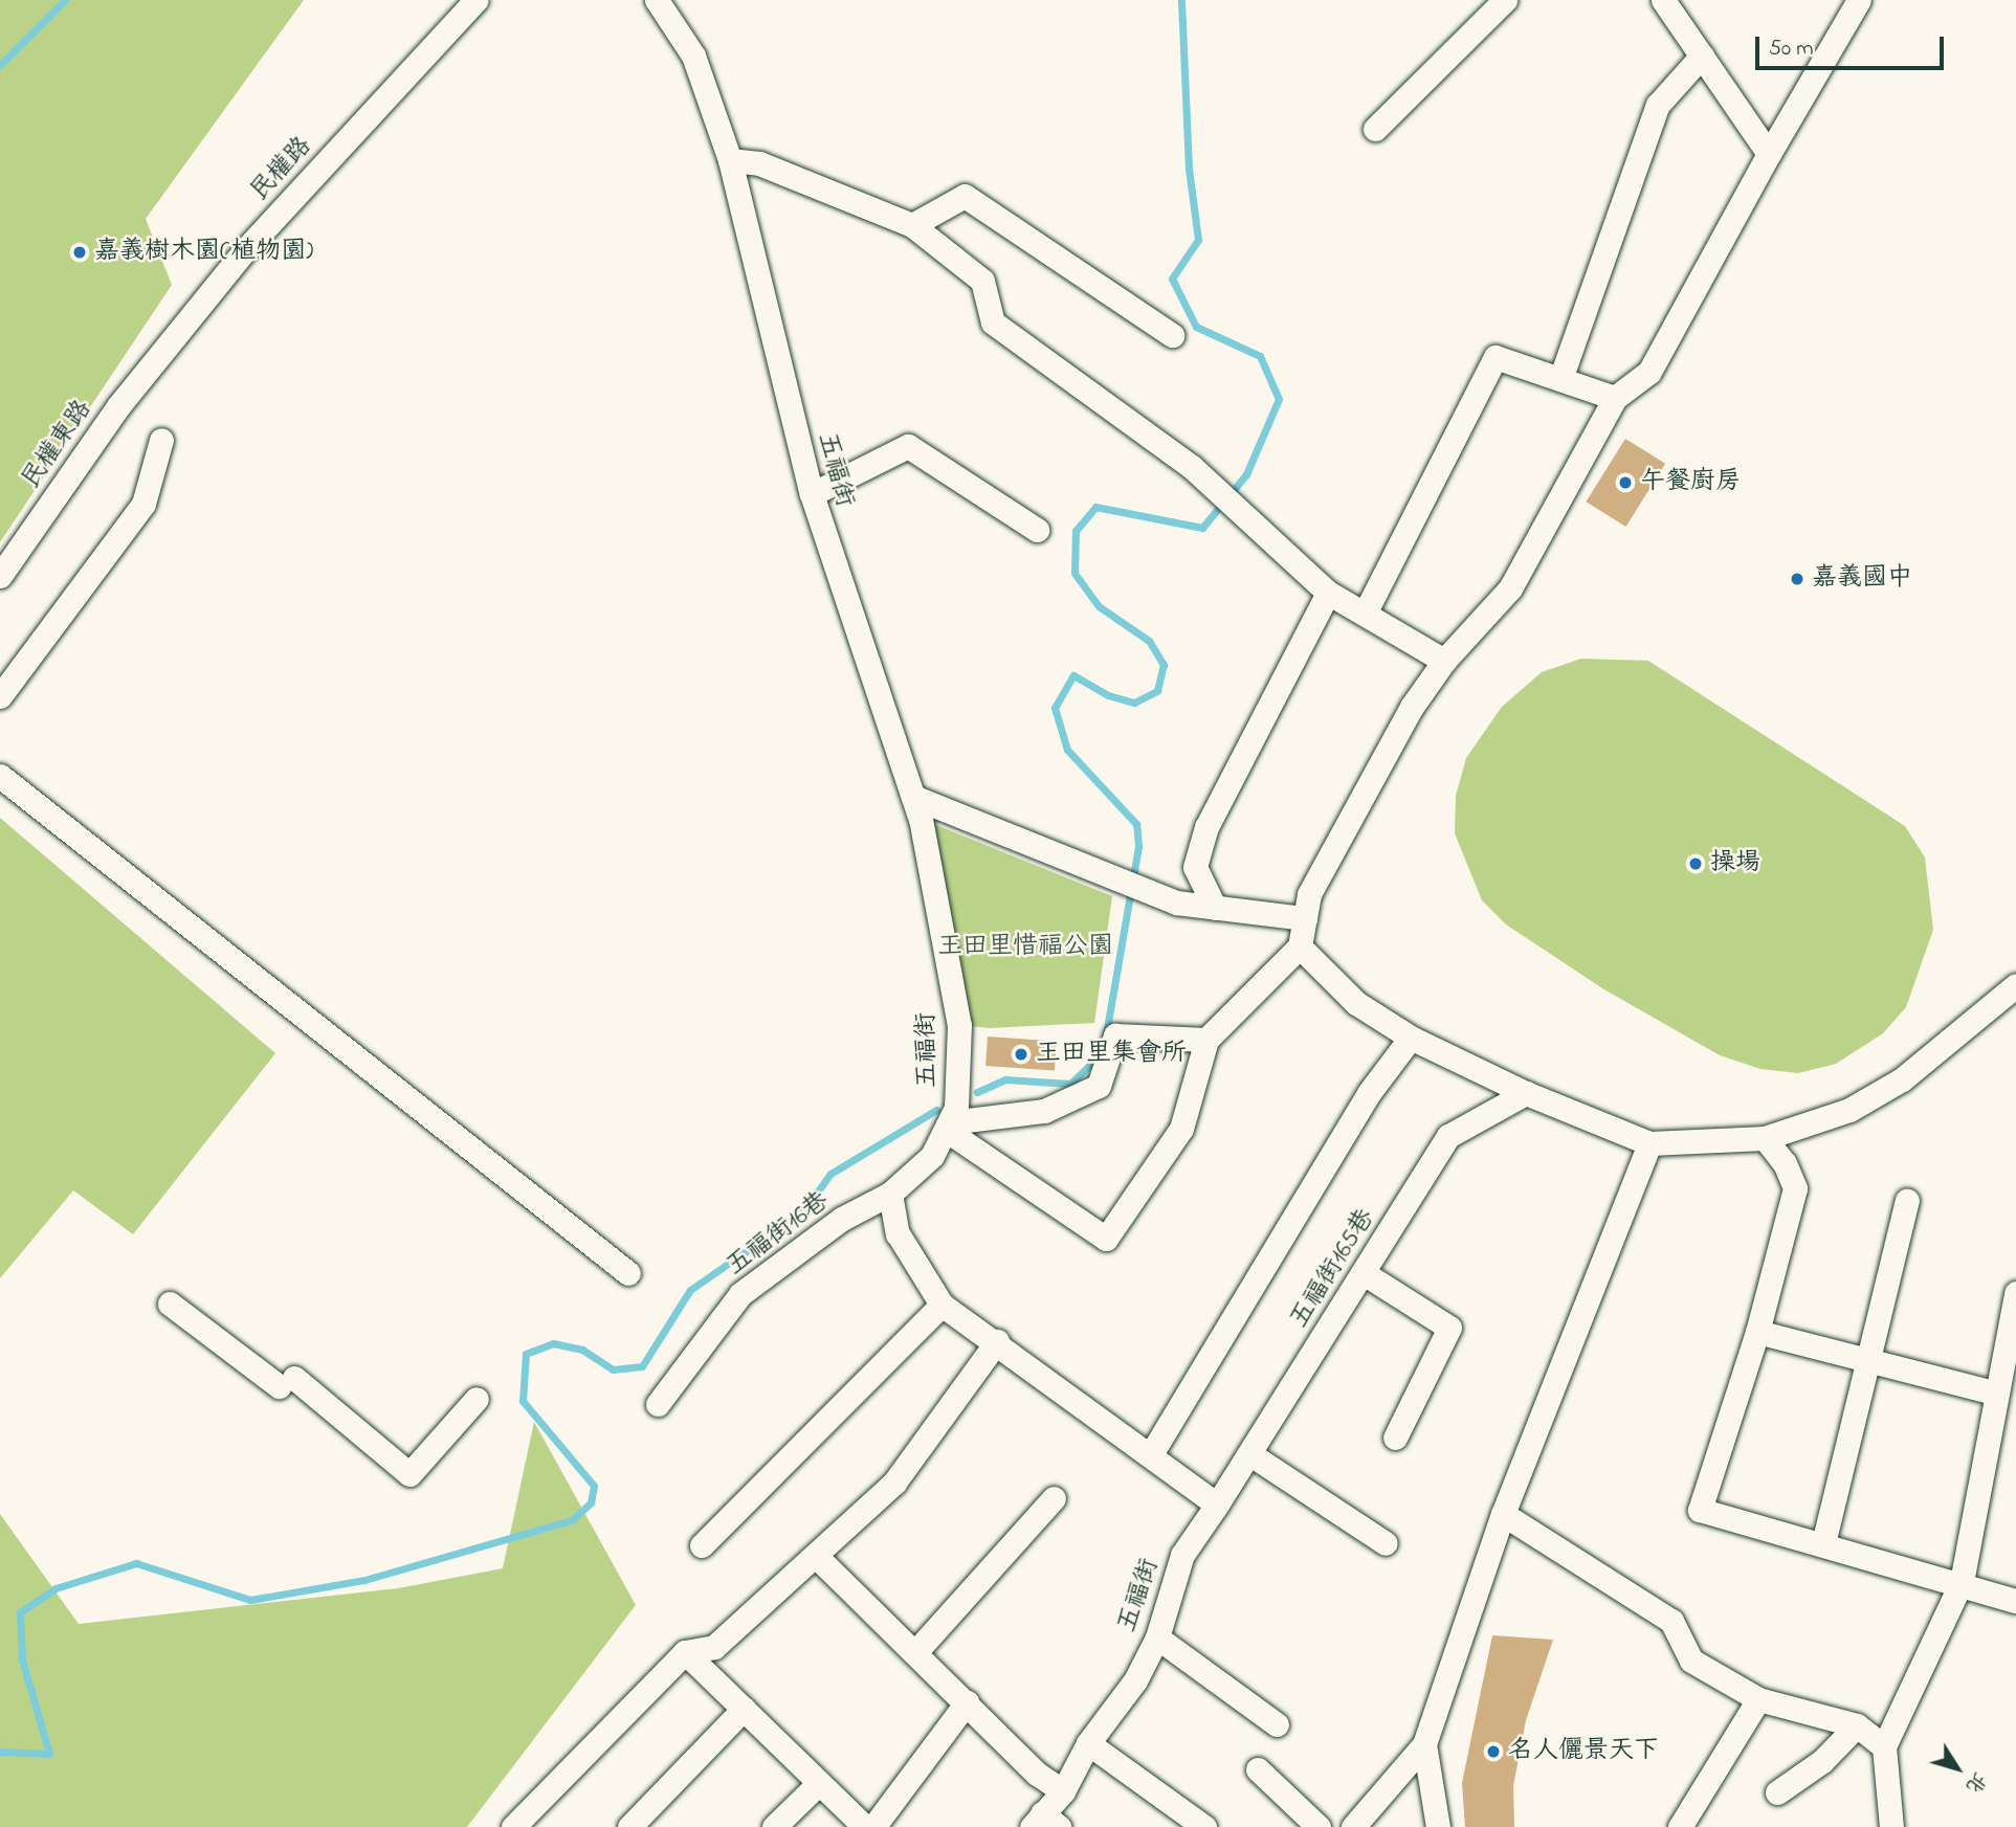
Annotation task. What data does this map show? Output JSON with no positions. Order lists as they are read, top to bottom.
{
  "streets": {
    "street": [
      "民權路",
      "民權東路",
      "五福街",
      "五福街16巷",
      "五福街165巷"
    ]
  },
  "crossings": [
    ["民權路", "民權東路"],
    ["五福街", "五福街16巷"],
    ["五福街", "五福街165巷"]
  ],
  "parks": ["王田里惜福公園"],
  "places": [
    "嘉義樹木園(植物園)",
    "午餐廚房",
    "嘉義國中",
    "操場",
    "王田里集會所",
    "名人儷景天下"
  ],
  "scale_bar": "50 m",
  "north": "bottom right"
}
